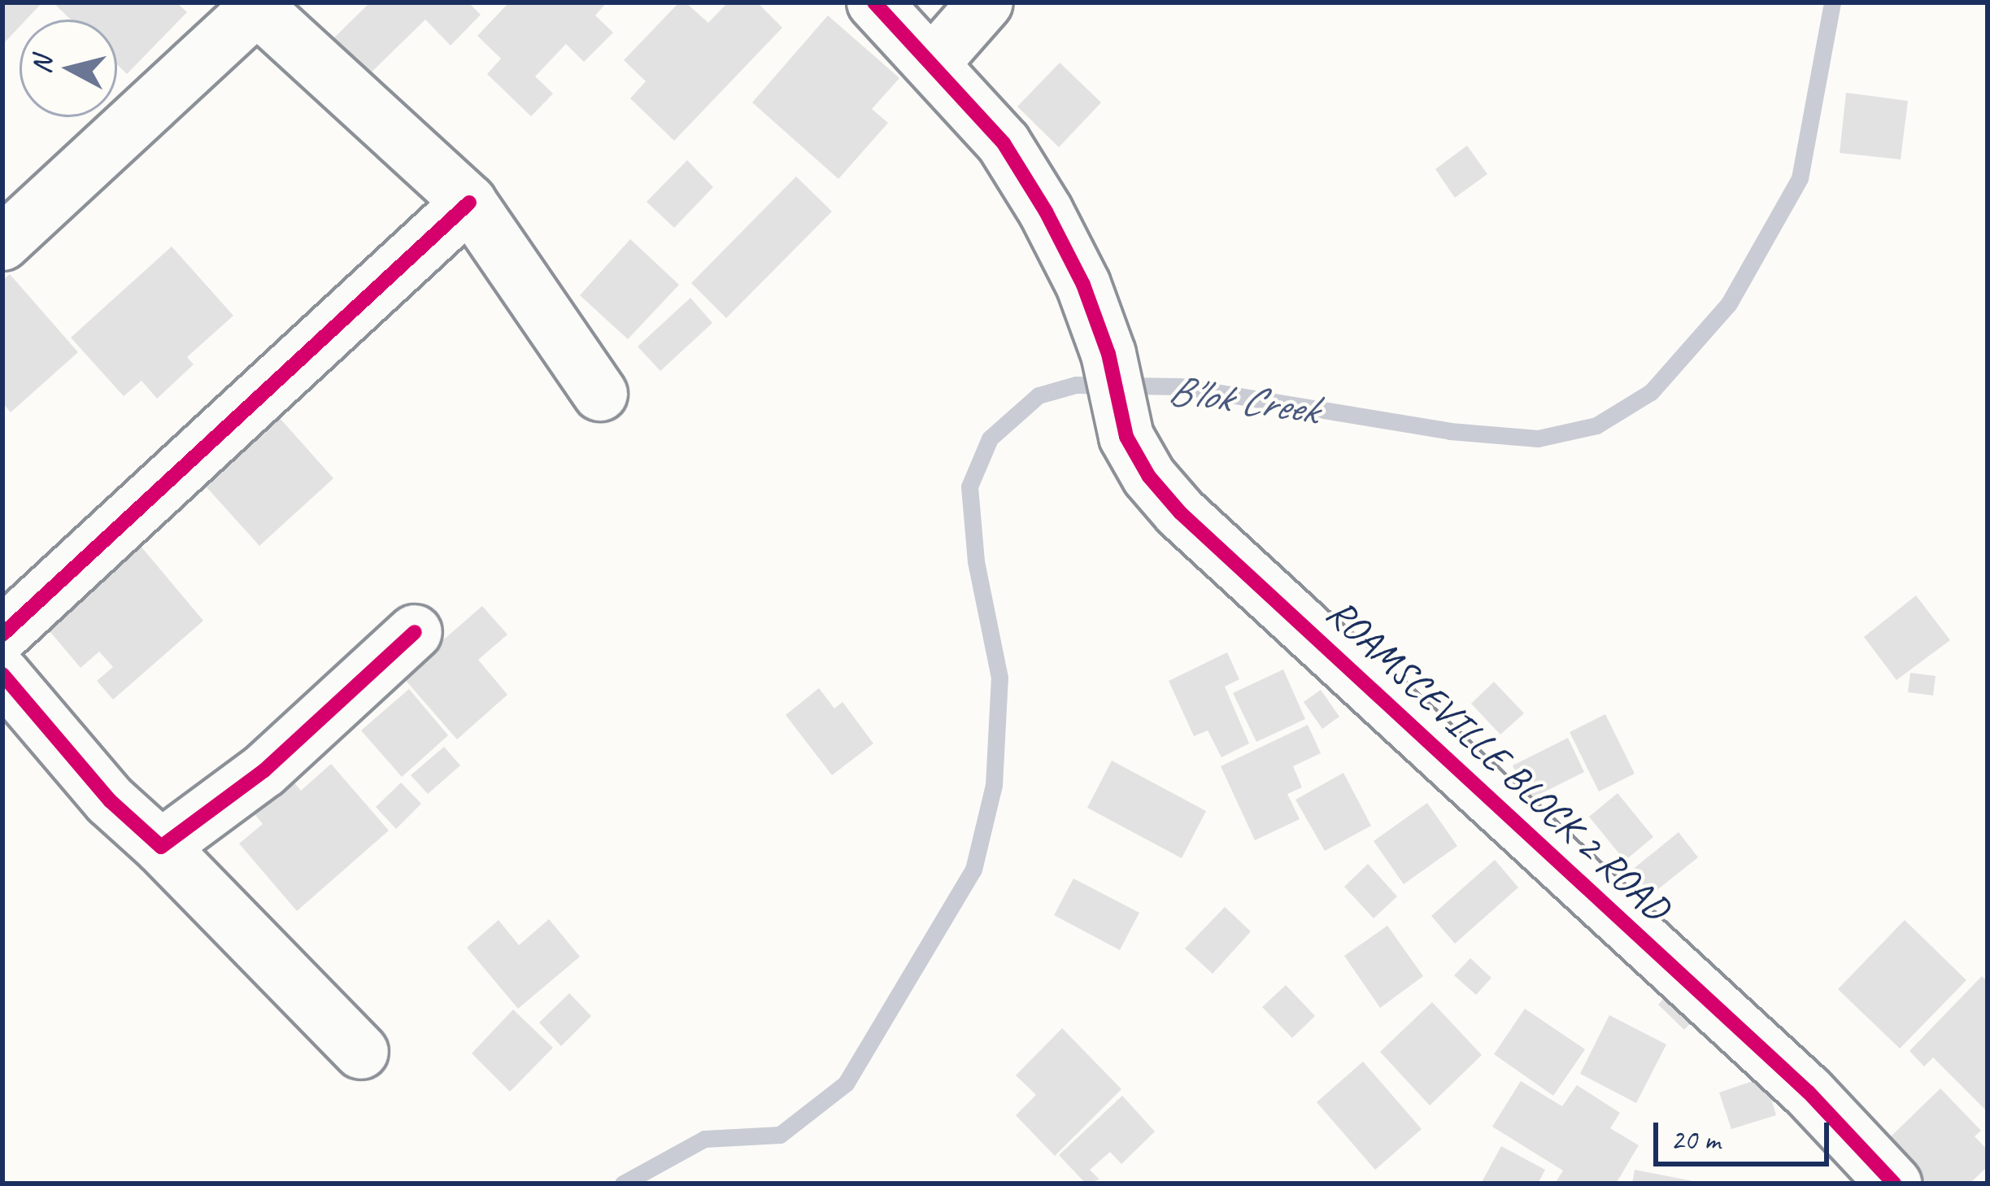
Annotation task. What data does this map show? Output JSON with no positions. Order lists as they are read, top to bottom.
{
  "streets": {
    "street": ["ROAMSCEVILLE BLOCK 2 ROAD"]
  },
  "water": ["B'lok Creek"],
  "scale_bar": "20 m",
  "north": "left"
}
